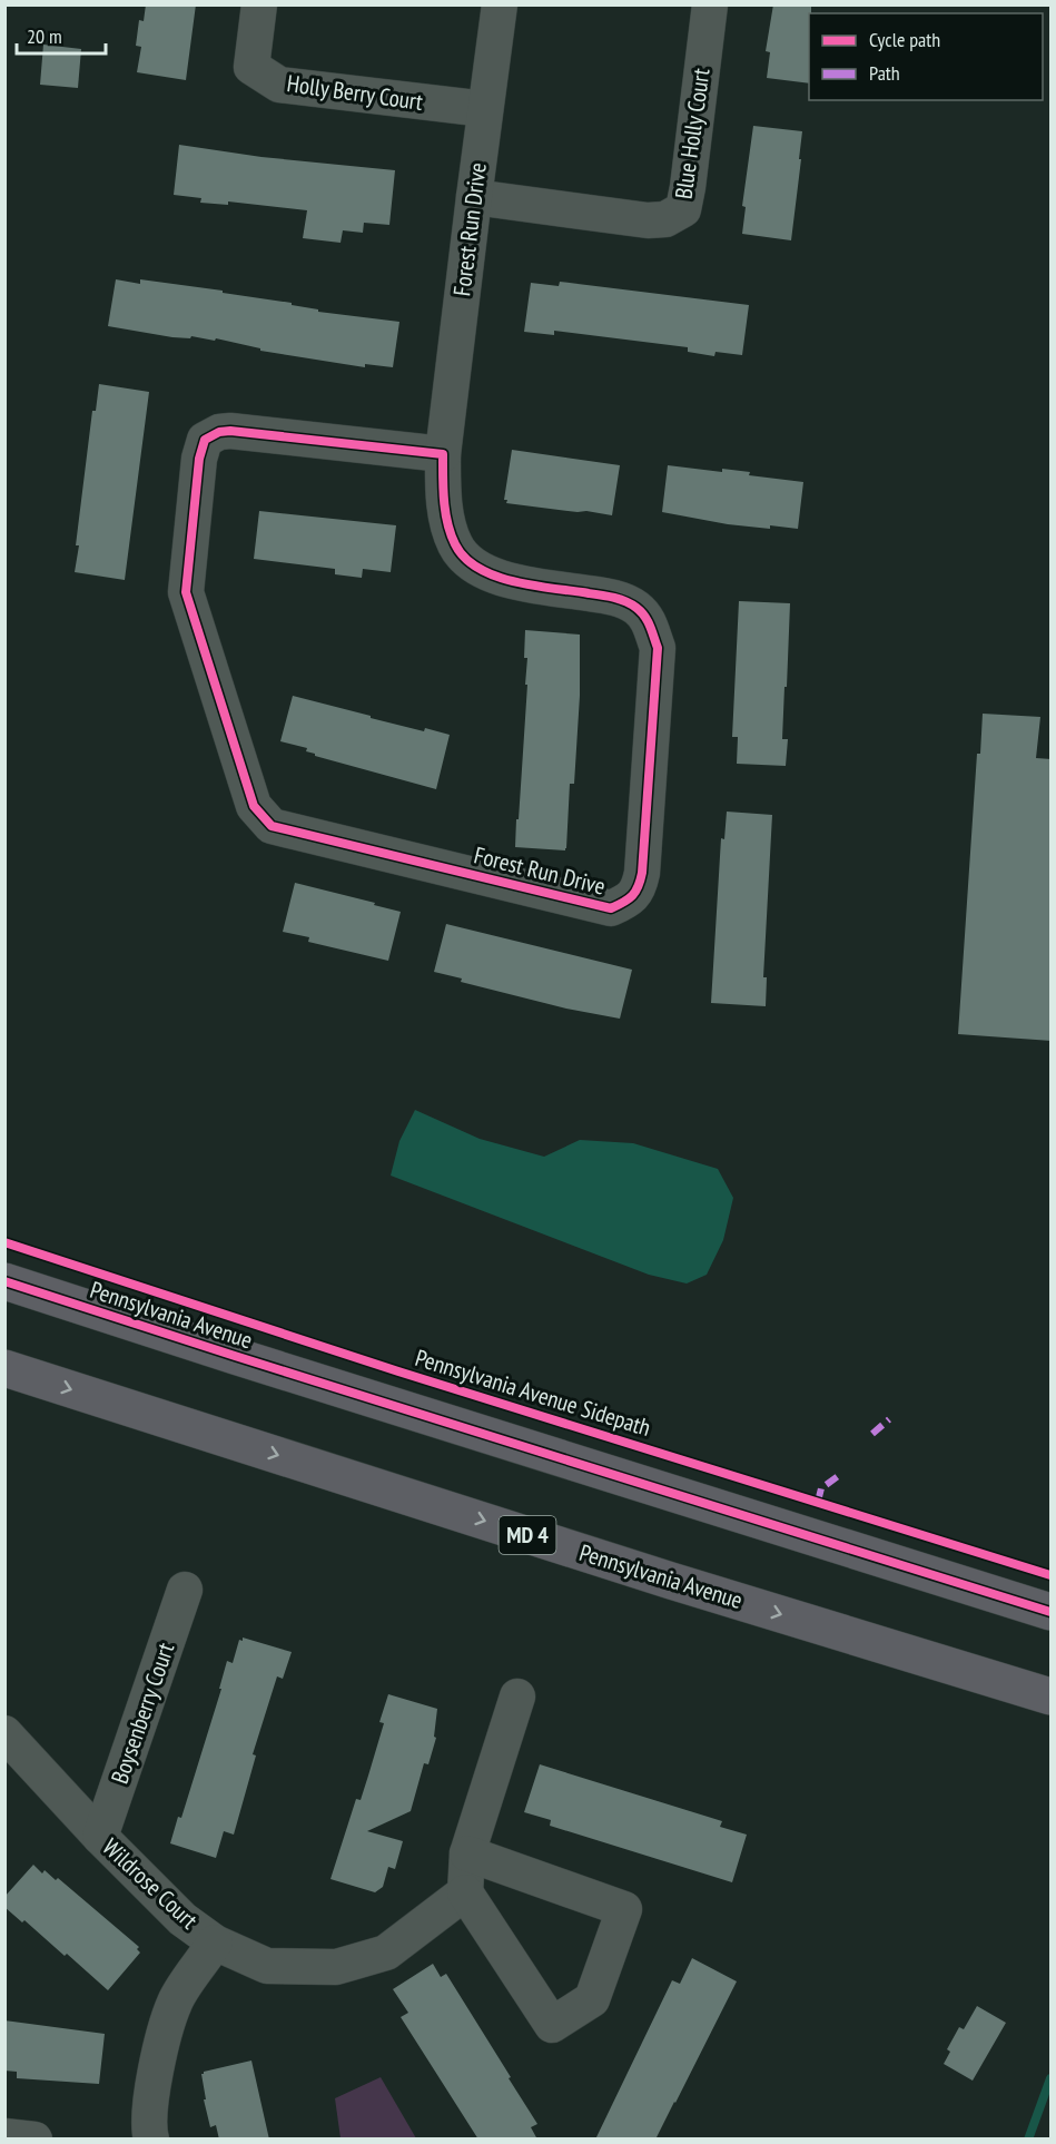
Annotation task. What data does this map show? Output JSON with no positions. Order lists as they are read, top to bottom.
{
  "streets": {
    "highway": ["Pennsylvania Avenue", "MD 4"],
    "street": [
      "Holly Berry Court",
      "Blue Holly Court",
      "Forest Run Drive",
      "Boysenberry Court",
      "Wildrose Court"
    ],
    "cycle path": ["Pennsylvania Avenue Sidepath"]
  },
  "crossings": [
    ["Holly Berry Court", "Forest Run Drive"],
    ["Blue Holly Court", "Forest Run Drive"],
    ["Boysenberry Court", "Wildrose Court"]
  ],
  "legend": ["Cycle path", "Path"],
  "scale_bar": "20 m"
}
